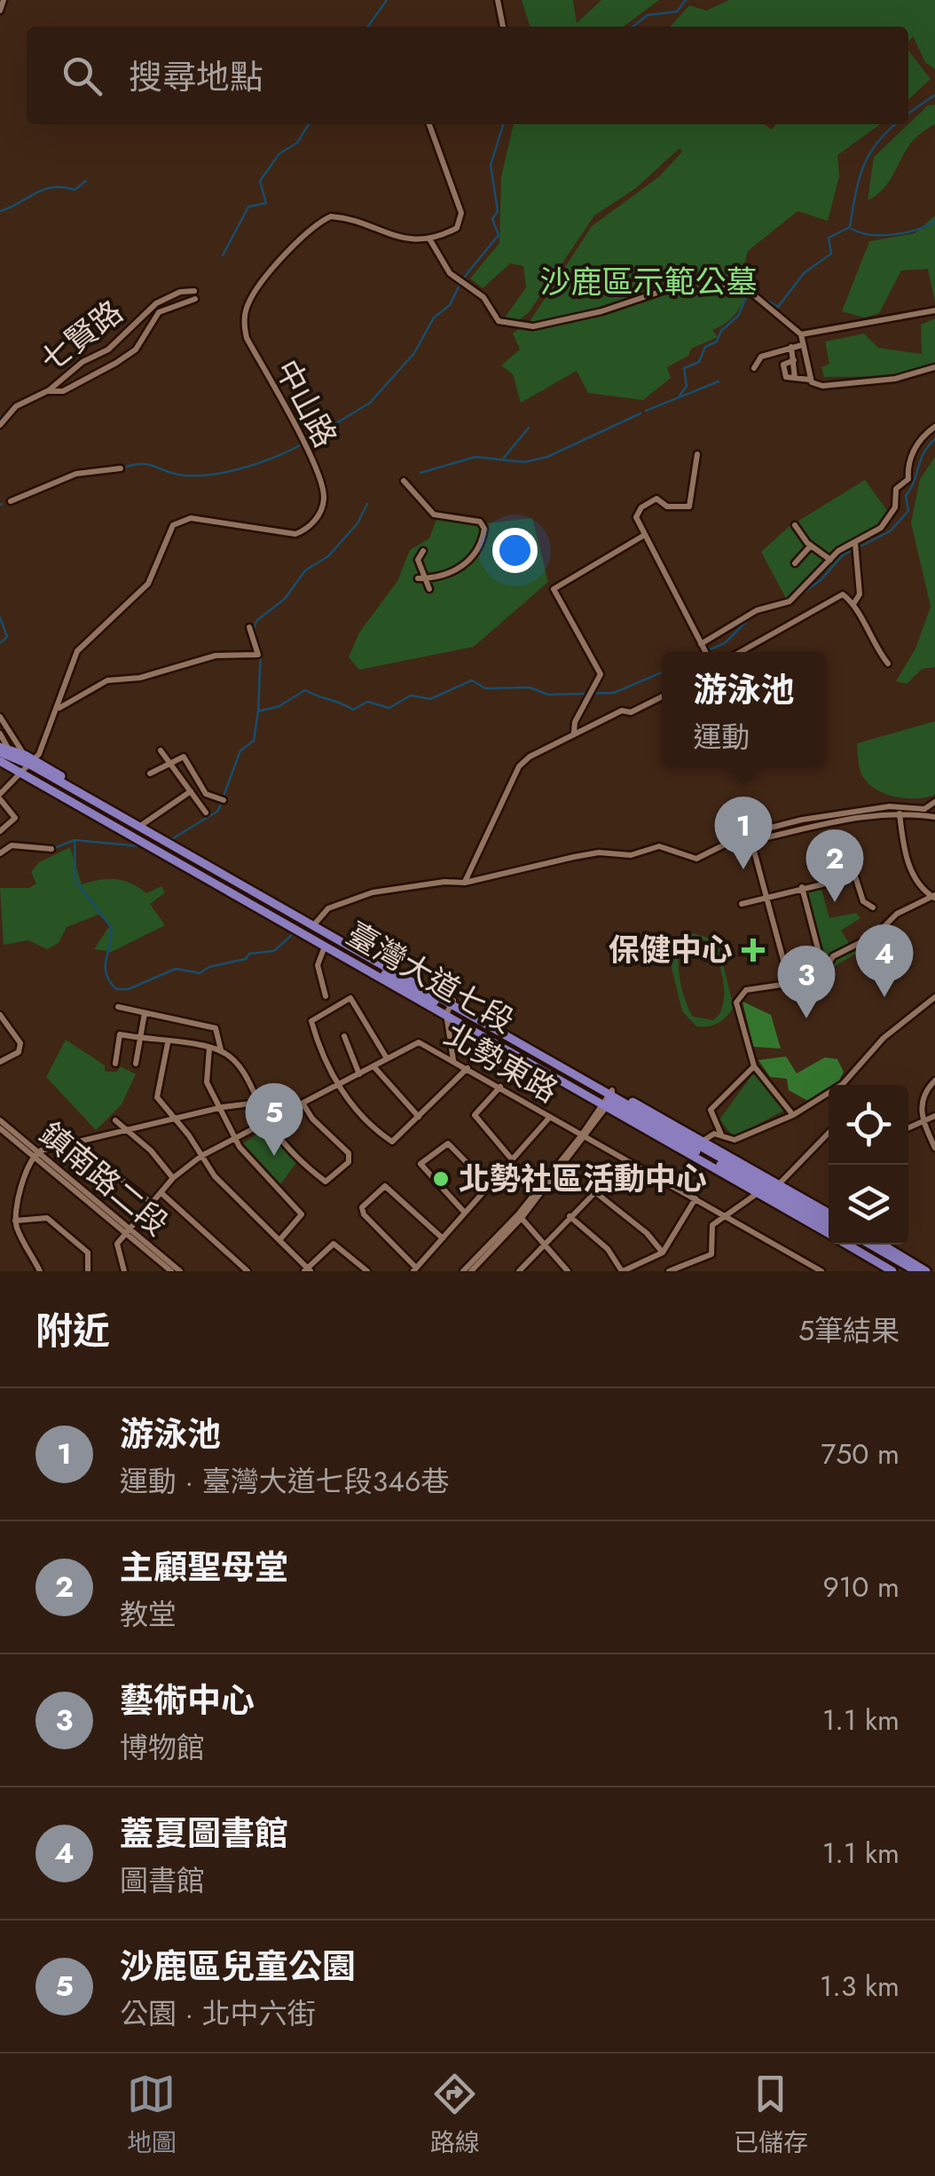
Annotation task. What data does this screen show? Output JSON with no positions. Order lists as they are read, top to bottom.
{
  "streets": {
    "main road": ["臺灣大道七段"],
    "street": [
      "七賢路",
      "中山路",
      "北勢東路",
      "鎮南路二段"
    ]
  },
  "crossings": [
    ["中山路", "臺灣大道七段"],
    ["北勢東路", "鎮南路二段"]
  ],
  "parks": ["沙鹿區示範公墓"],
  "places": {
    "health": ["保健中心"],
    "other": ["北勢社區活動中心"]
  },
  "page": {
    "search": "搜尋地點",
    "popup": ["游泳池", "運動"],
    "pins": [
      "1",
      "2",
      "4",
      "3",
      "5"
    ],
    "heading": ["附近", "5筆結果"],
    "list": [
      {
        "mark": "1",
        "name": "游泳池",
        "note": "運動 · 臺灣大道七段346巷",
        "value": "750 m"
      },
      {
        "mark": "2",
        "name": "主顧聖母堂",
        "note": "教堂",
        "value": "910 m"
      },
      {
        "mark": "3",
        "name": "藝術中心",
        "note": "博物館",
        "value": "1.1 km"
      },
      {
        "mark": "4",
        "name": "蓋夏圖書館",
        "note": "圖書館",
        "value": "1.1 km"
      },
      {
        "mark": "5",
        "name": "沙鹿區兒童公園",
        "note": "公園 · 北中六街",
        "value": "1.3 km"
      }
    ],
    "nav": ["地圖", "路線", "已儲存"]
  }
}
